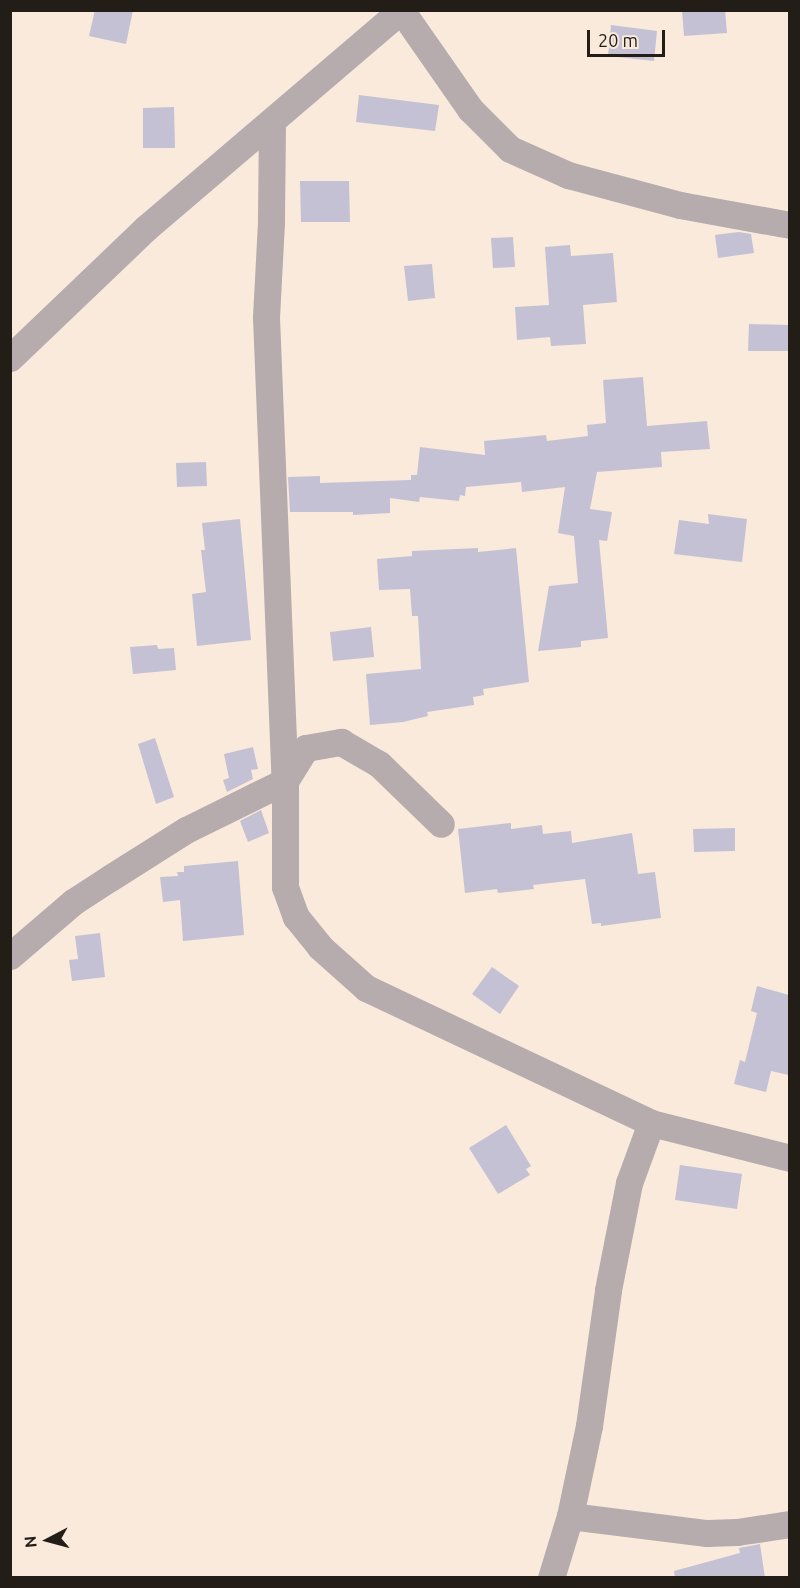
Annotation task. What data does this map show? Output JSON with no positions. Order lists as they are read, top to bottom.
{
  "scale_bar": "20 m",
  "north": "left"
}
